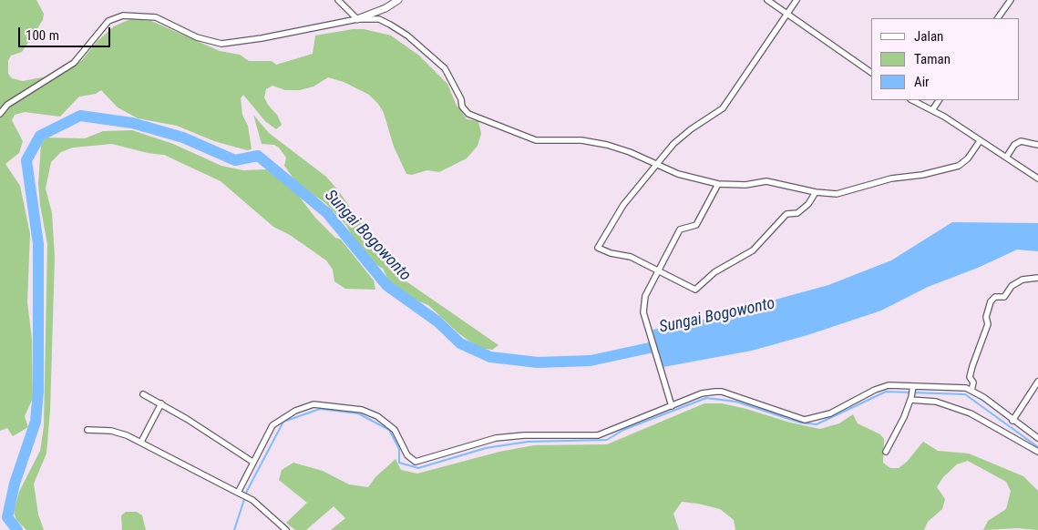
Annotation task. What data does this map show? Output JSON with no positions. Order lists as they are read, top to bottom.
{
  "water": ["Sungai Bogowonto"],
  "legend": ["Jalan", "Taman", "Air"],
  "scale_bar": "100 m"
}
